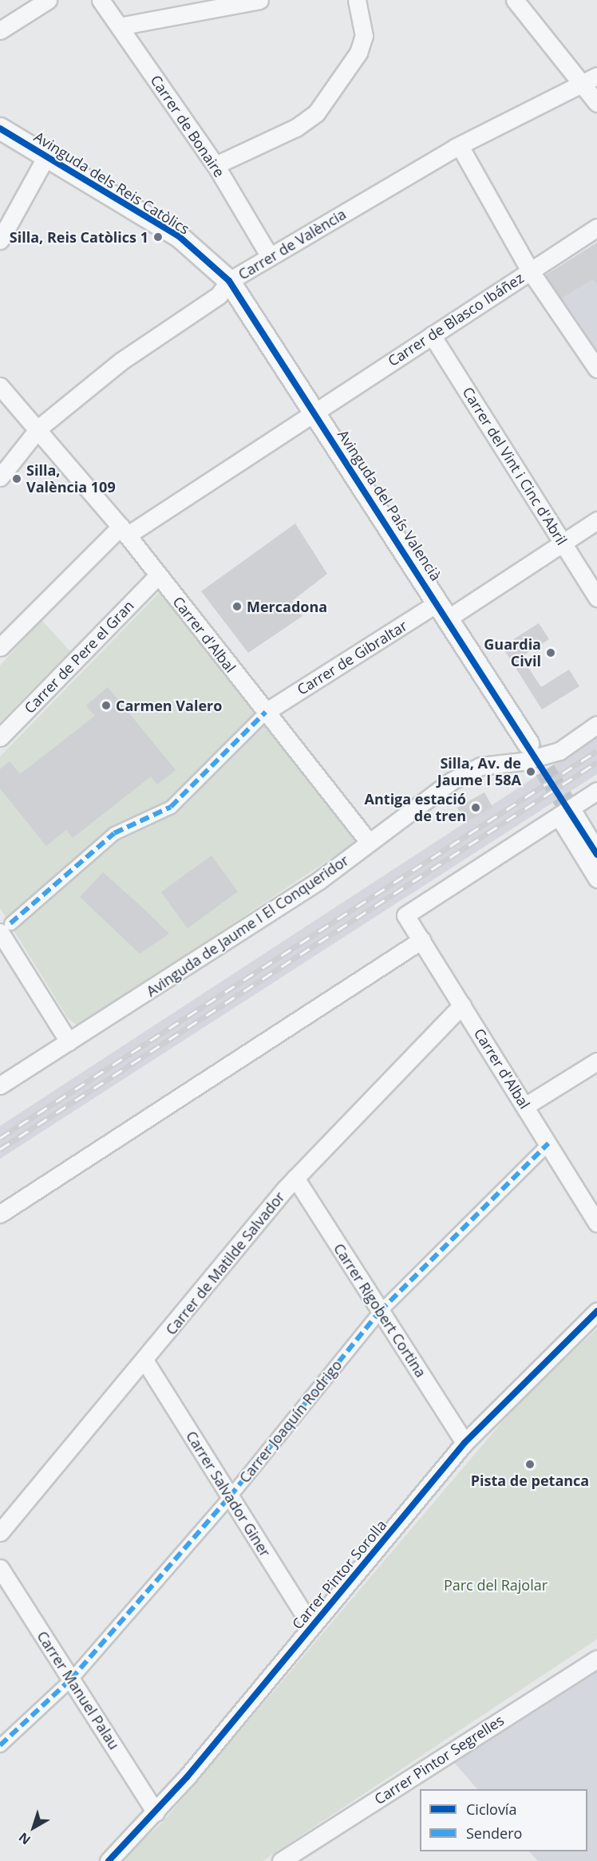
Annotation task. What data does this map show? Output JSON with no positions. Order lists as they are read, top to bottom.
{
  "streets": {
    "street": [
      "Carrer de Bonaire",
      "Avinguda dels Reis Catòlics",
      "Carrer de València",
      "Carrer de Blasco Ibáñez",
      "Carrer del Vint i Cinc d'Abril",
      "Avinguda del País Valencià",
      "Carrer d'Albal",
      "Carrer de Pere el Gran",
      "Carrer de Gibraltar",
      "Avinguda de Jaume I El Conqueridor",
      "Carrer de Matilde Salvador",
      "Carrer Rigobert Cortina",
      "Carrer Joaquín Rodrigo",
      "Carrer Salvador Giner",
      "Carrer Pintor Sorolla",
      "Carrer Manuel Palau",
      "Carrer Pintor Segrelles"
    ]
  },
  "crossings": [
    ["Carrer de Bonaire", "Carrer de València"],
    ["Avinguda dels Reis Catòlics", "Carrer de València"],
    ["Avinguda dels Reis Catòlics", "Avinguda del País Valencià"],
    ["Carrer de València", "Avinguda del País Valencià"],
    ["Carrer de València", "Carrer d'Albal"],
    ["Carrer de Blasco Ibáñez", "Carrer del Vint i Cinc d'Abril"],
    ["Carrer de Blasco Ibáñez", "Avinguda del País Valencià"],
    ["Carrer de Blasco Ibáñez", "Carrer d'Albal"],
    ["Carrer del Vint i Cinc d'Abril", "Carrer de Gibraltar"],
    ["Avinguda del País Valencià", "Carrer de Gibraltar"],
    ["Carrer d'Albal", "Carrer de Pere el Gran"],
    ["Carrer d'Albal", "Carrer de Gibraltar"],
    ["Carrer d'Albal", "Avinguda de Jaume I El Conqueridor"],
    ["Carrer d'Albal", "Carrer de Matilde Salvador"],
    ["Carrer d'Albal", "Carrer Joaquín Rodrigo"],
    ["Carrer de Matilde Salvador", "Carrer Rigobert Cortina"],
    ["Carrer de Matilde Salvador", "Carrer Salvador Giner"],
    ["Carrer Rigobert Cortina", "Carrer Joaquín Rodrigo"],
    ["Carrer Rigobert Cortina", "Carrer Pintor Sorolla"],
    ["Carrer Joaquín Rodrigo", "Carrer Salvador Giner"],
    ["Carrer Joaquín Rodrigo", "Carrer Manuel Palau"],
    ["Carrer Salvador Giner", "Carrer Pintor Sorolla"],
    ["Carrer Pintor Sorolla", "Carrer Manuel Palau"]
  ],
  "parks": ["Parc del Rajolar"],
  "places": [
    "Silla, Reis Catòlics 1",
    "Silla, València 109",
    "Mercadona",
    "Guardia Civil",
    "Carmen Valero",
    "Silla, Av. de Jaume I 58A",
    "Antiga estació de tren",
    "Pista de petanca"
  ],
  "legend": ["Ciclovía", "Sendero"],
  "north": "bottom left"
}
